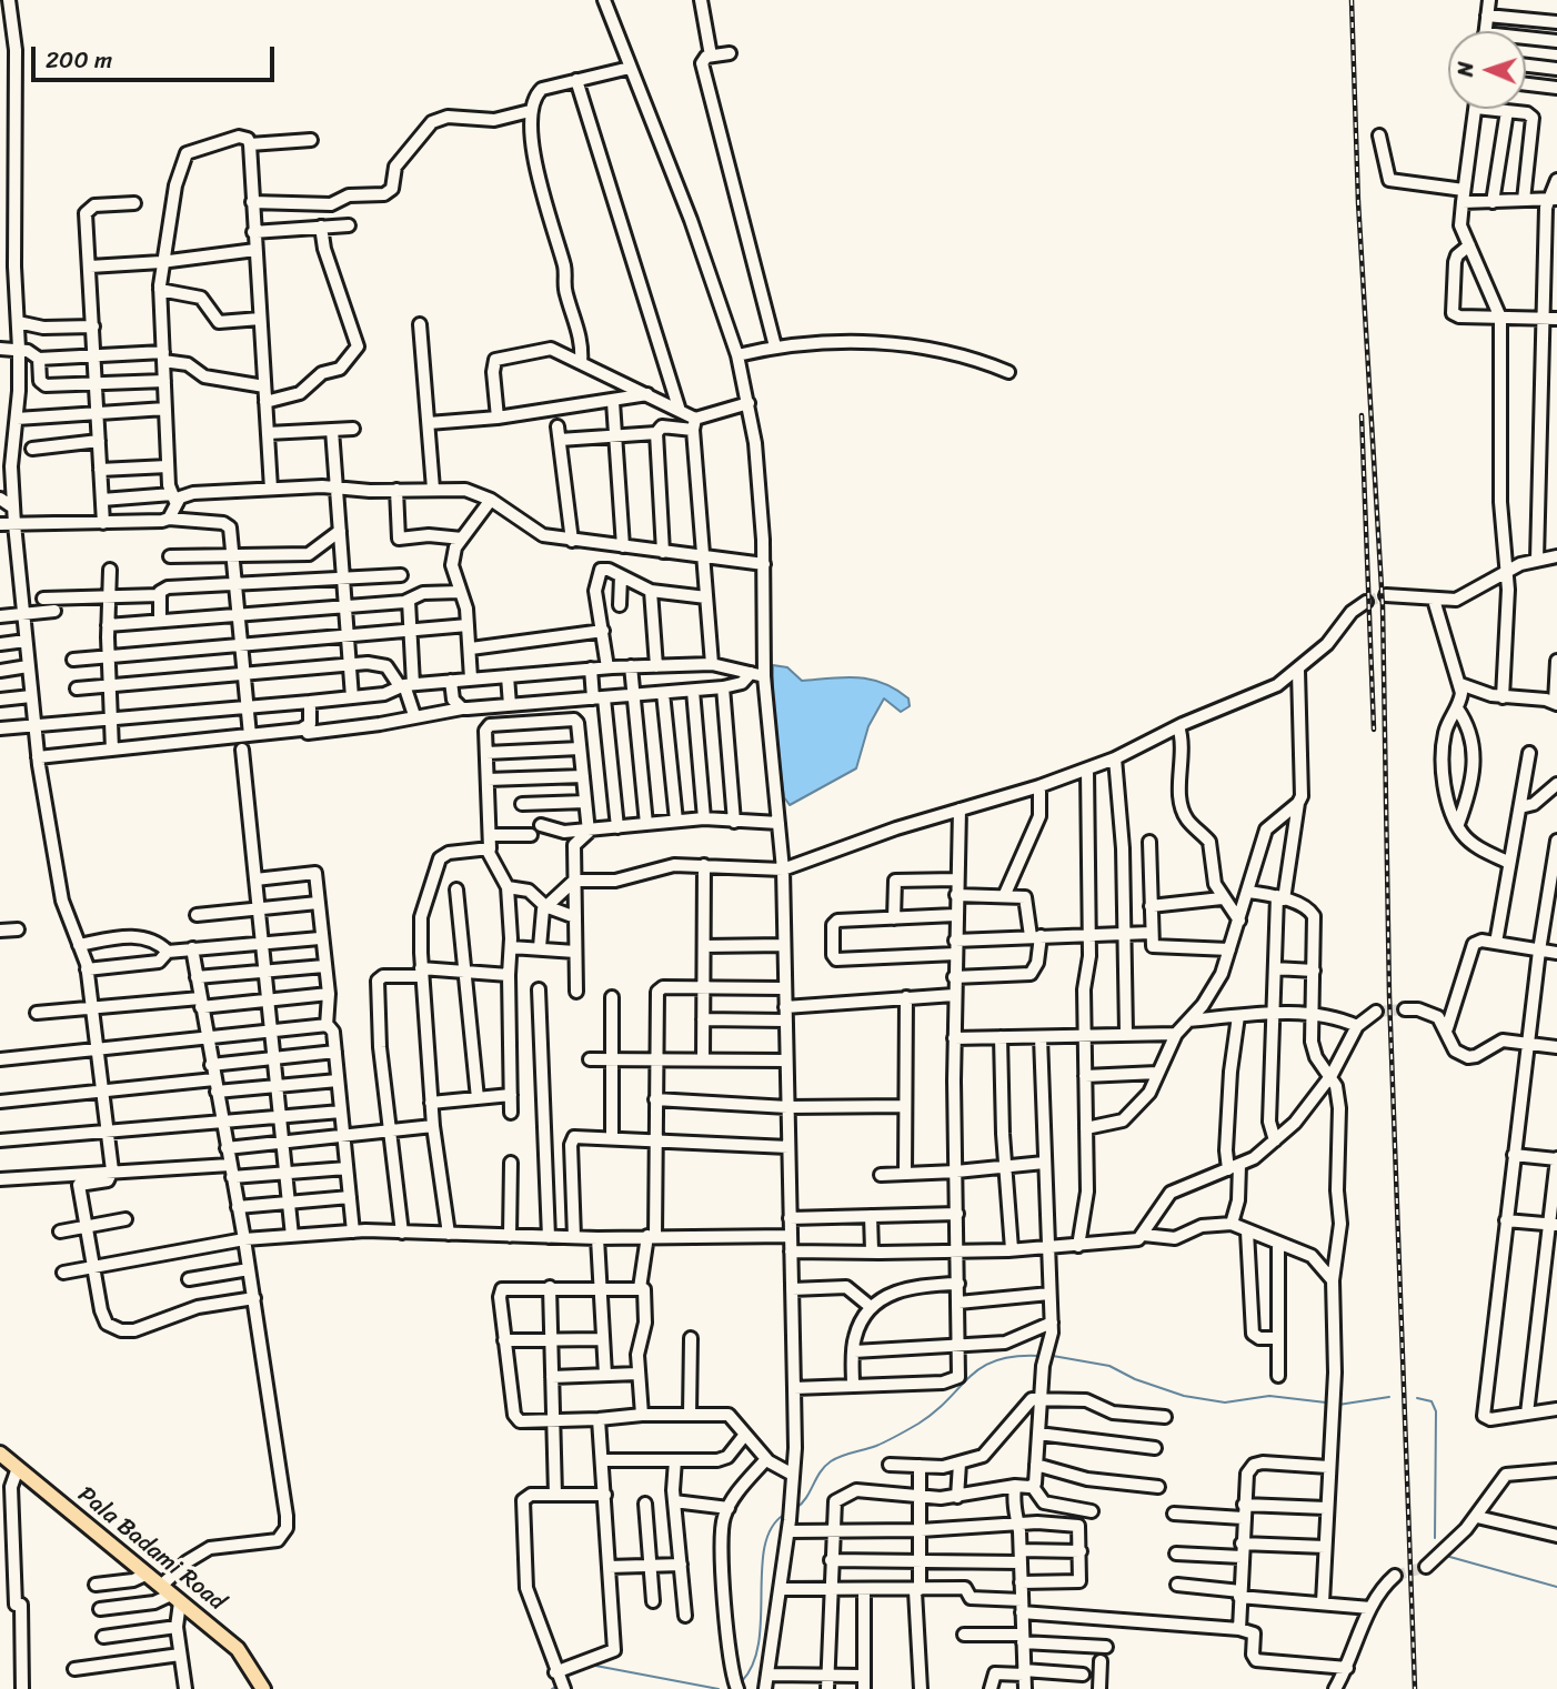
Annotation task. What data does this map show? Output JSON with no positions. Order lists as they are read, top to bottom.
{
  "streets": {
    "main road": ["Pala Badami Road"]
  },
  "scale_bar": "200 m",
  "north": "left"
}
